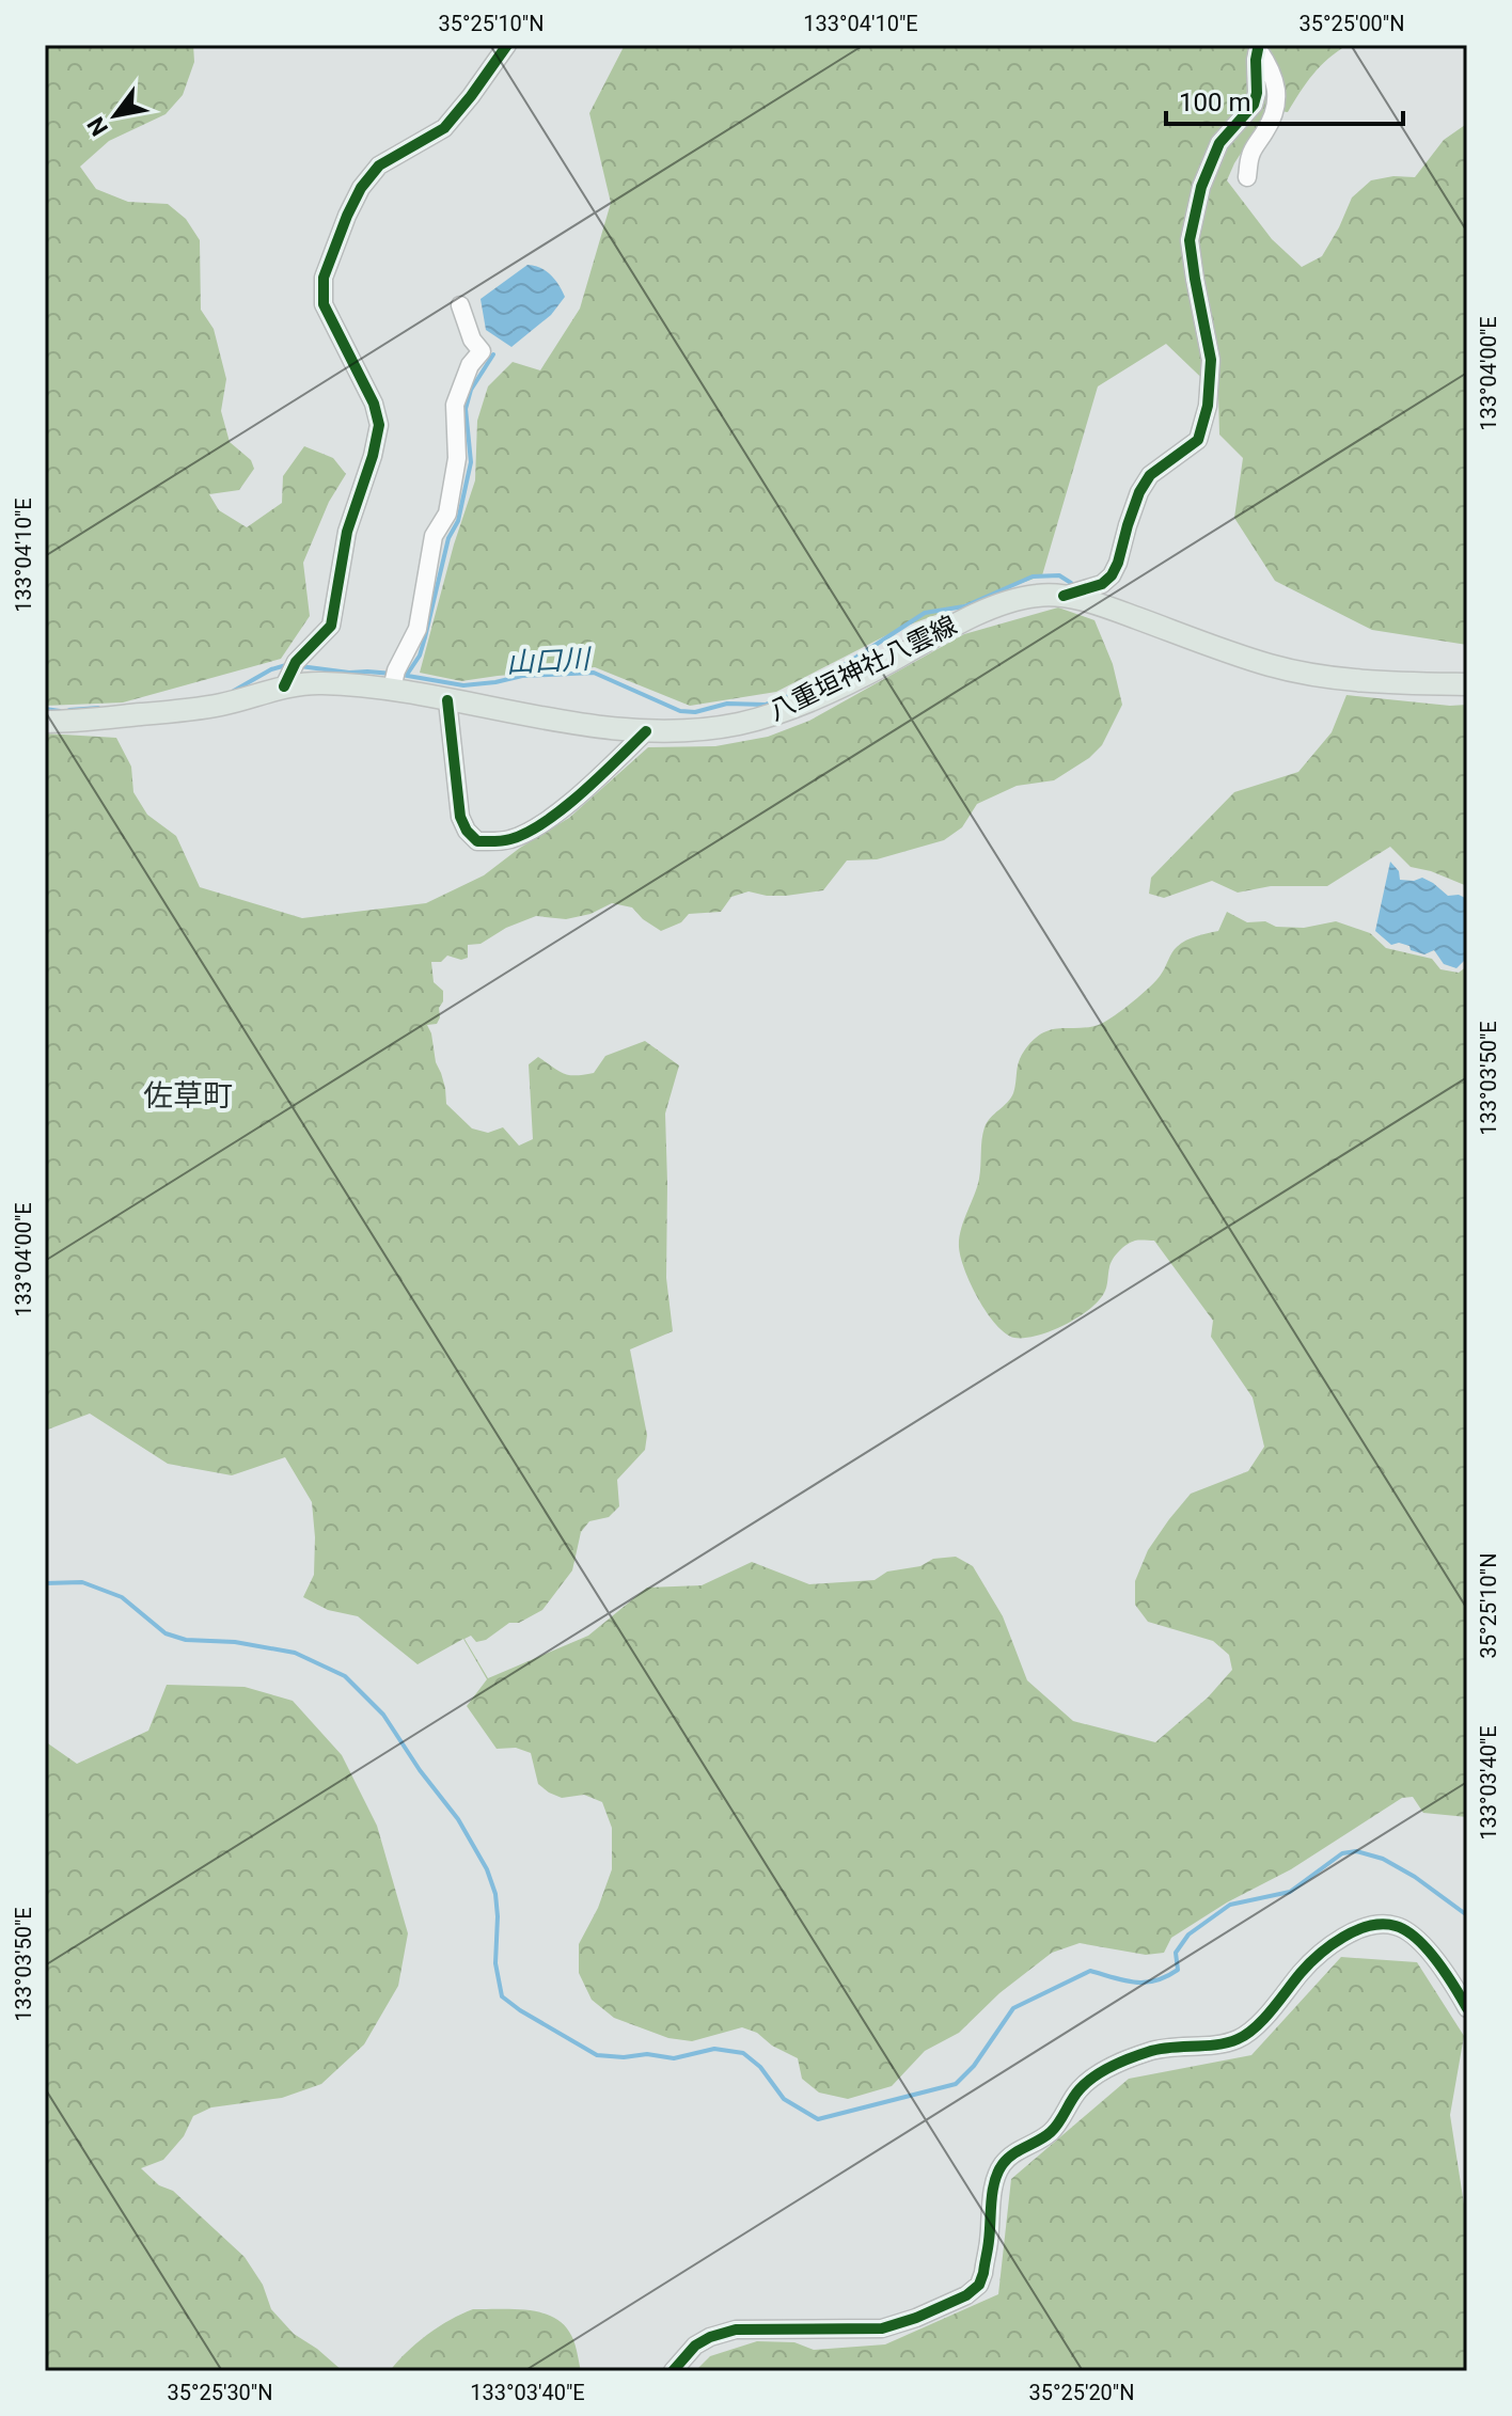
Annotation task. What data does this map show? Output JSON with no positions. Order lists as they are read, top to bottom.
{
  "streets": {
    "main road": ["八重垣神社八雲線"]
  },
  "districts": ["佐草町"],
  "water": ["山口川"],
  "scale_bar": "100 m",
  "north": "bottom left",
  "coordinates": [
    "35°25'10\"N",
    "133°04'10\"E",
    "35°25'00\"N",
    "133°04'00\"E",
    "133°03'50\"E",
    "133°03'40\"E",
    "35°25'30\"N",
    "35°25'20\"N"
  ]
}
